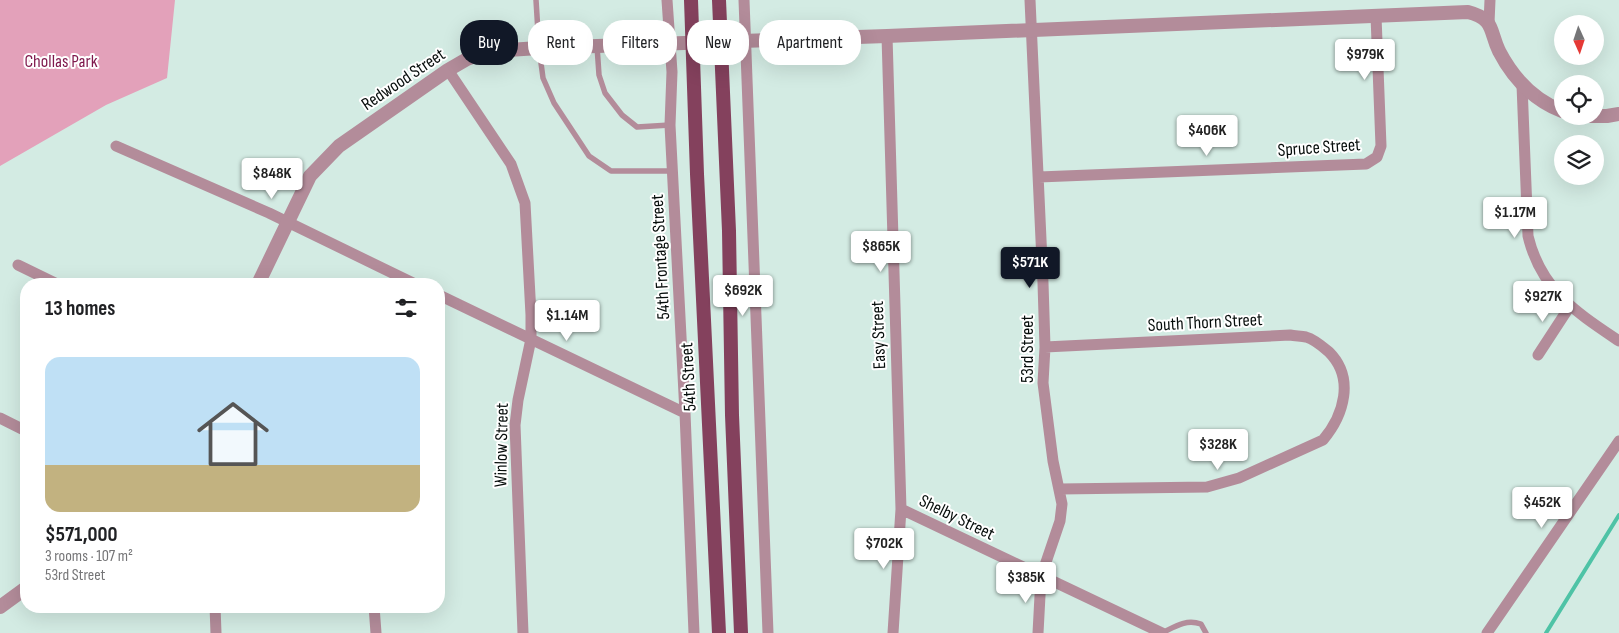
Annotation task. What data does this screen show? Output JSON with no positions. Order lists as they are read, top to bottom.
{
  "streets": {
    "main road": ["54th Street"],
    "street": [
      "Redwood Street",
      "Spruce Street",
      "54th Frontage Street",
      "South Thorn Street",
      "Easy Street",
      "53rd Street",
      "Winlow Street",
      "Shelby Street"
    ]
  },
  "crossings": [
    ["Redwood Street", "Spruce Street"],
    ["Redwood Street", "Easy Street"],
    ["Redwood Street", "53rd Street"],
    ["Redwood Street", "Winlow Street"],
    ["Spruce Street", "53rd Street"],
    ["South Thorn Street", "53rd Street"],
    ["Easy Street", "Shelby Street"],
    ["53rd Street", "Shelby Street"]
  ],
  "parks": ["Chollas Park"],
  "north": "bottom",
  "page": {
    "chip": [
      "Buy",
      "Rent",
      "Filters",
      "New",
      "Apartment"
    ],
    "price": [
      "$979K",
      "$406K",
      "$848K",
      "$1.17M",
      "$865K",
      "$571K",
      "$692K",
      "$927K",
      "$1.14M",
      "$328K",
      "$452K",
      "$702K",
      "$385K"
    ],
    "heading": "13 homes",
    "list": [
      {
        "name": "$571,000",
        "note": "3 rooms · 107 m² · 53rd Street"
      }
    ]
  }
}
